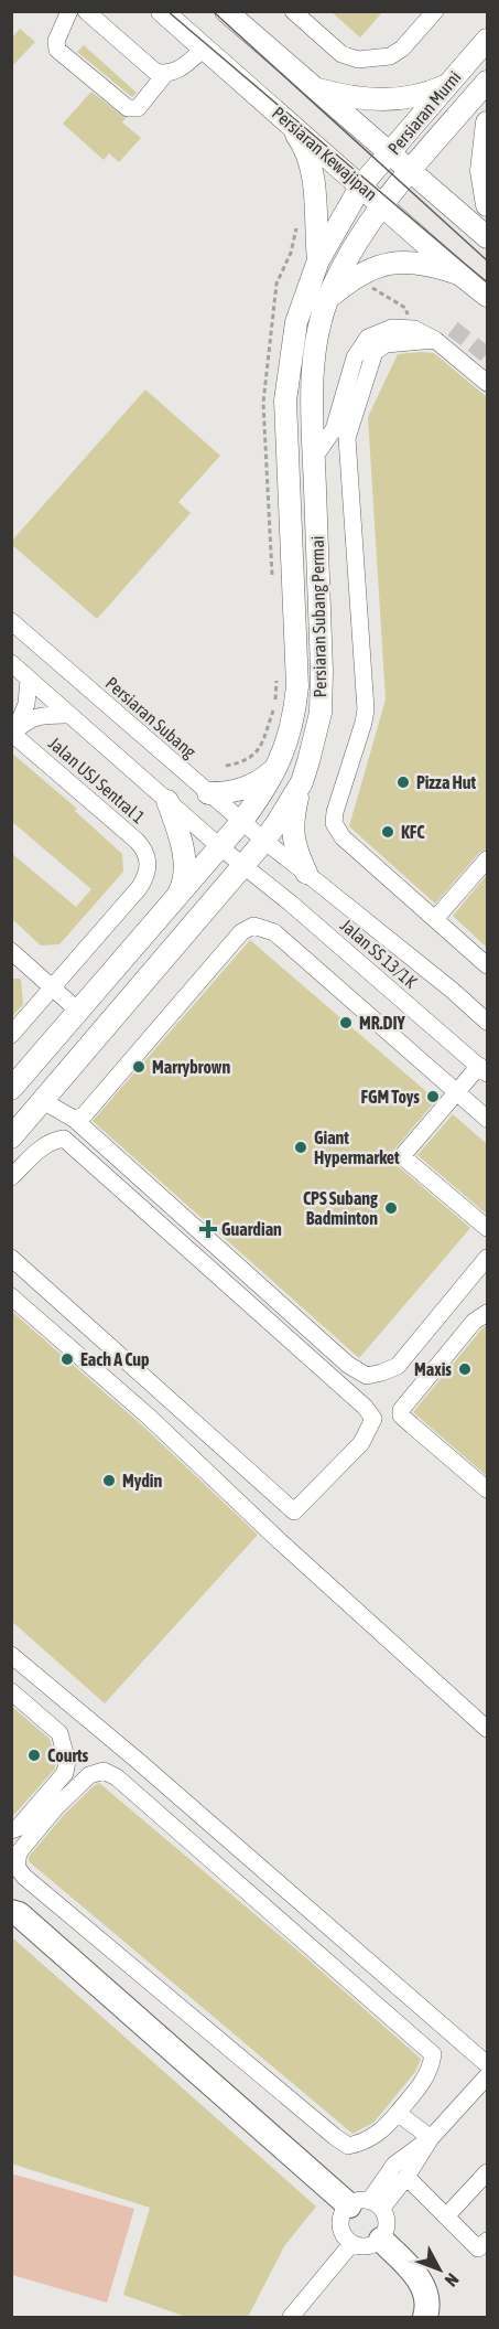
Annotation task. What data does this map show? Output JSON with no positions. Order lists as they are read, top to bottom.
{
  "streets": {
    "main road": ["Persiaran Murni", "Persiaran Kewajipan", "Persiaran Subang Permai"],
    "street": ["Persiaran Subang", "Jalan USJ Sentral 1", "Jalan SS 13/1K"]
  },
  "crossings": [
    ["Persiaran Murni", "Persiaran Kewajipan"],
    ["Persiaran Murni", "Persiaran Subang Permai"],
    ["Persiaran Kewajipan", "Persiaran Subang Permai"],
    ["Persiaran Subang Permai", "Persiaran Subang"],
    ["Persiaran Subang Permai", "Jalan SS 13/1K"],
    ["Persiaran Subang", "Jalan SS 13/1K"]
  ],
  "places": {
    "other": [
      "Pizza Hut",
      "KFC",
      "MR.DIY",
      "Marrybrown",
      "FGM Toys",
      "Giant Hypermarket",
      "CPS Subang Badminton",
      "Each A Cup",
      "Maxis",
      "Mydin",
      "Courts"
    ],
    "health": ["Guardian"]
  },
  "north": "bottom right"
}
